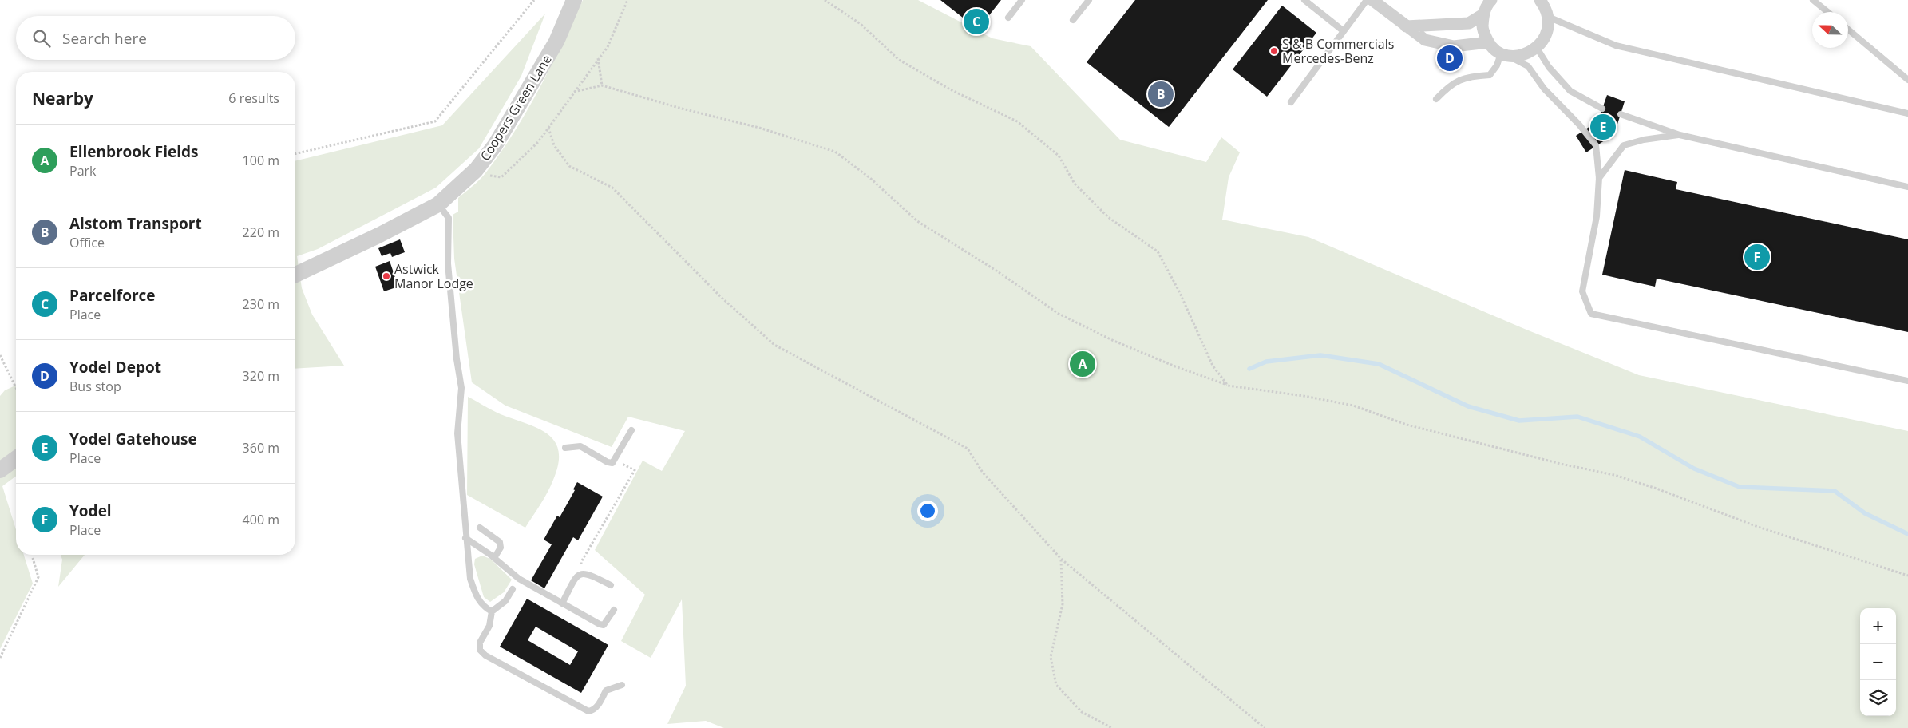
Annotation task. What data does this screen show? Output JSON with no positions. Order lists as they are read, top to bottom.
{
  "streets": {
    "street": ["Coopers Green Lane"]
  },
  "places": ["S & B Commercials Mercedes-Benz", "Astwick Manor Lodge"],
  "north": "left",
  "page": {
    "pins": [
      "C",
      "D",
      "B",
      "E",
      "F",
      "A"
    ],
    "search": "Search here",
    "heading": ["Nearby", "6 results"],
    "list": [
      {
        "mark": "A",
        "name": "Ellenbrook Fields",
        "note": "Park",
        "value": "100 m"
      },
      {
        "mark": "B",
        "name": "Alstom Transport",
        "note": "Office",
        "value": "220 m"
      },
      {
        "mark": "C",
        "name": "Parcelforce",
        "note": "Place",
        "value": "230 m"
      },
      {
        "mark": "D",
        "name": "Yodel Depot",
        "note": "Bus stop",
        "value": "320 m"
      },
      {
        "mark": "E",
        "name": "Yodel Gatehouse",
        "note": "Place",
        "value": "360 m"
      },
      {
        "mark": "F",
        "name": "Yodel",
        "note": "Place",
        "value": "400 m"
      }
    ],
    "map_buttons": ["+", "−"]
  }
}
